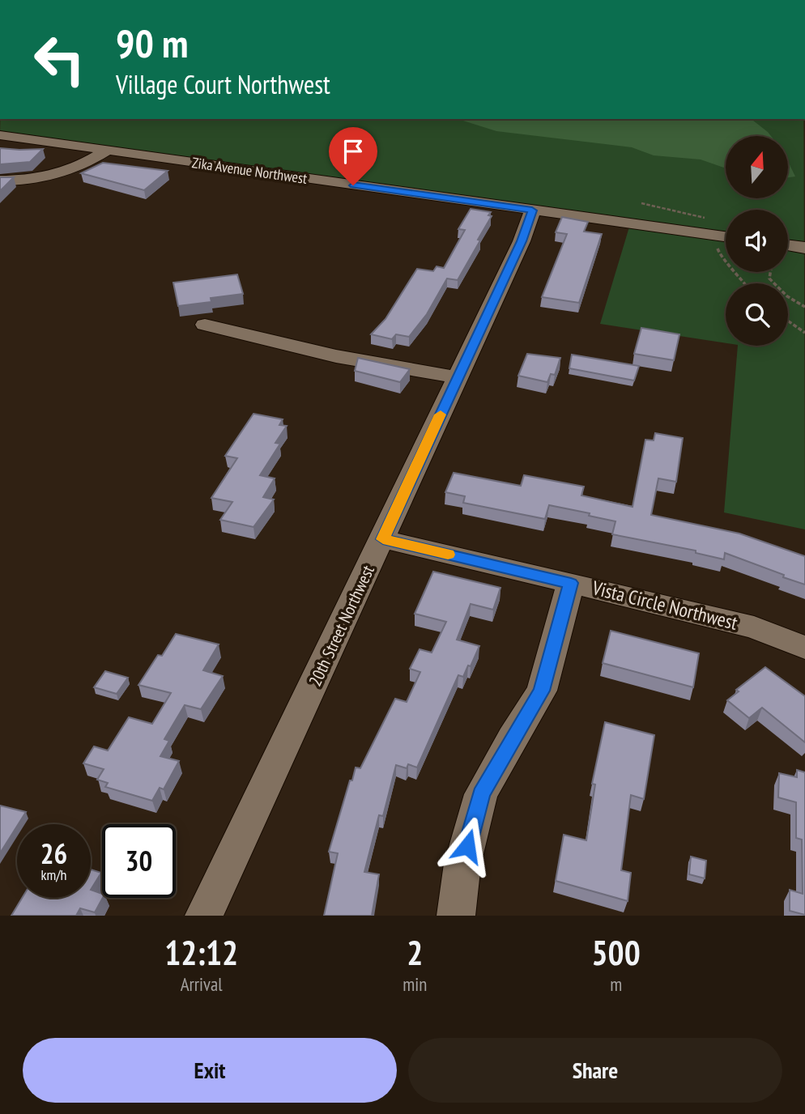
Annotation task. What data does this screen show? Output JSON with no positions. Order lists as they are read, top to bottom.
{
  "streets": {
    "street": ["Zika Avenue Northwest", "Vista Circle Northwest", "20th Street Northwest"]
  },
  "crossings": [
    ["Zika Avenue Northwest", "20th Street Northwest"]
  ],
  "north": "top",
  "page": {
    "turn": ["90 m", "Village Court Northwest"],
    "speed": "26 km/h",
    "limit": "30",
    "eta": [
      "12:12",
      "Arrival",
      "2",
      "min",
      "500",
      "m"
    ],
    "buttons": ["Exit", "Share"]
  }
}
